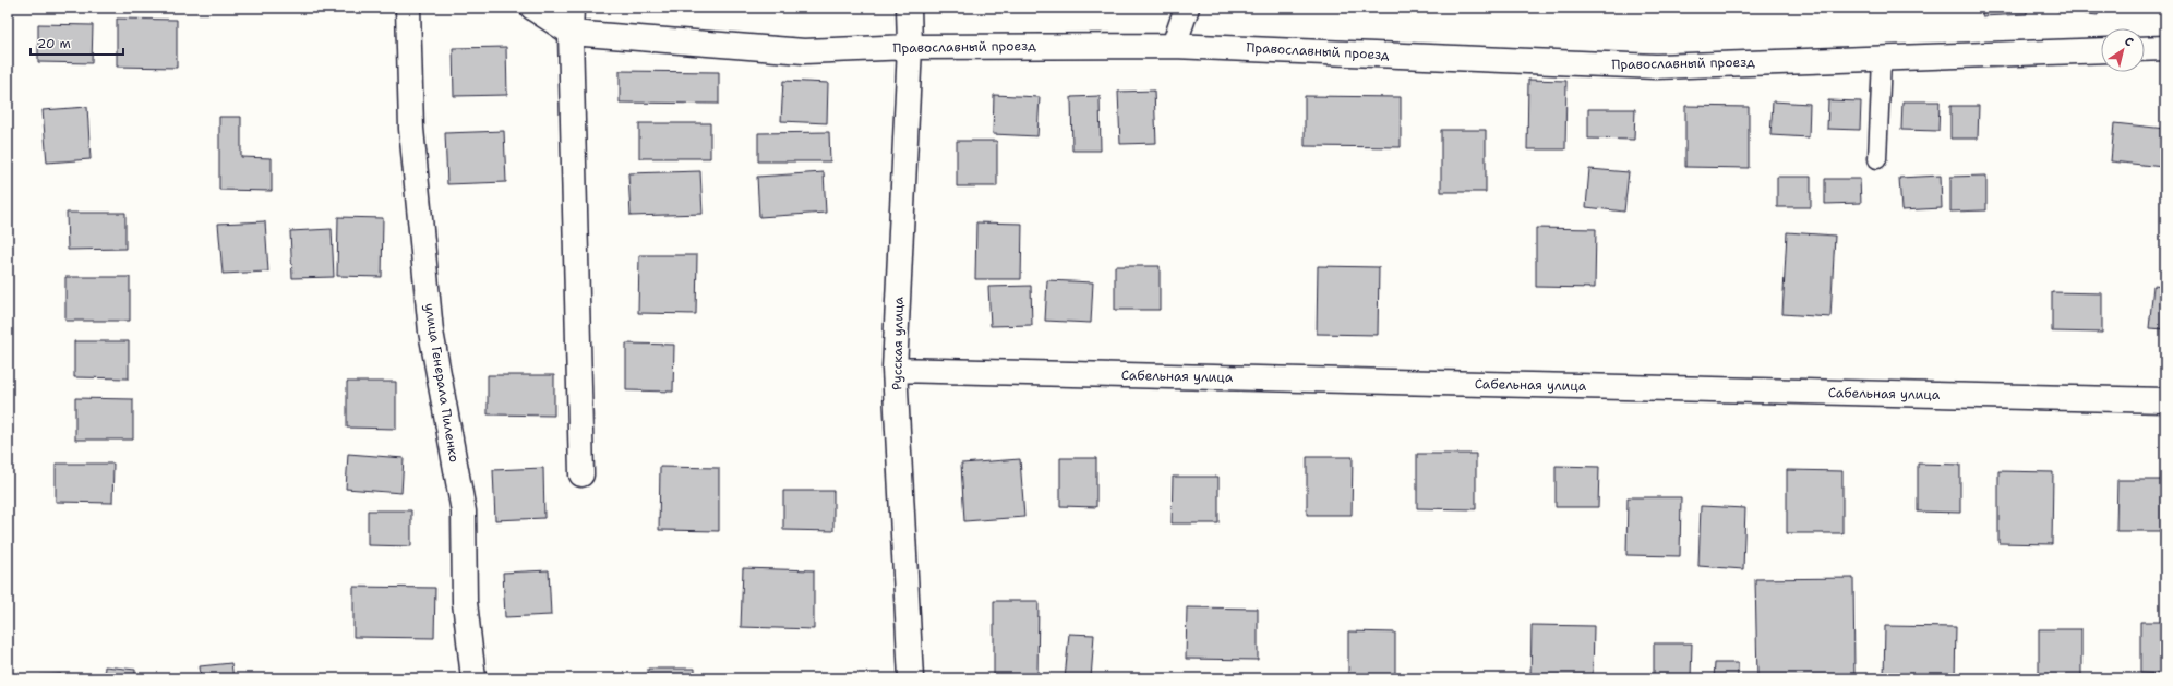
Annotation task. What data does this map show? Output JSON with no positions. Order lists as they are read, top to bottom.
{
  "streets": {
    "street": [
      "Православный проезд",
      "Русская улица",
      "Сабельная улица",
      "улица Генерала Пиленко"
    ]
  },
  "crossings": [
    ["Православный проезд", "Русская улица"],
    ["Русская улица", "Сабельная улица"]
  ],
  "scale_bar": "20 m",
  "north": "top right"
}
